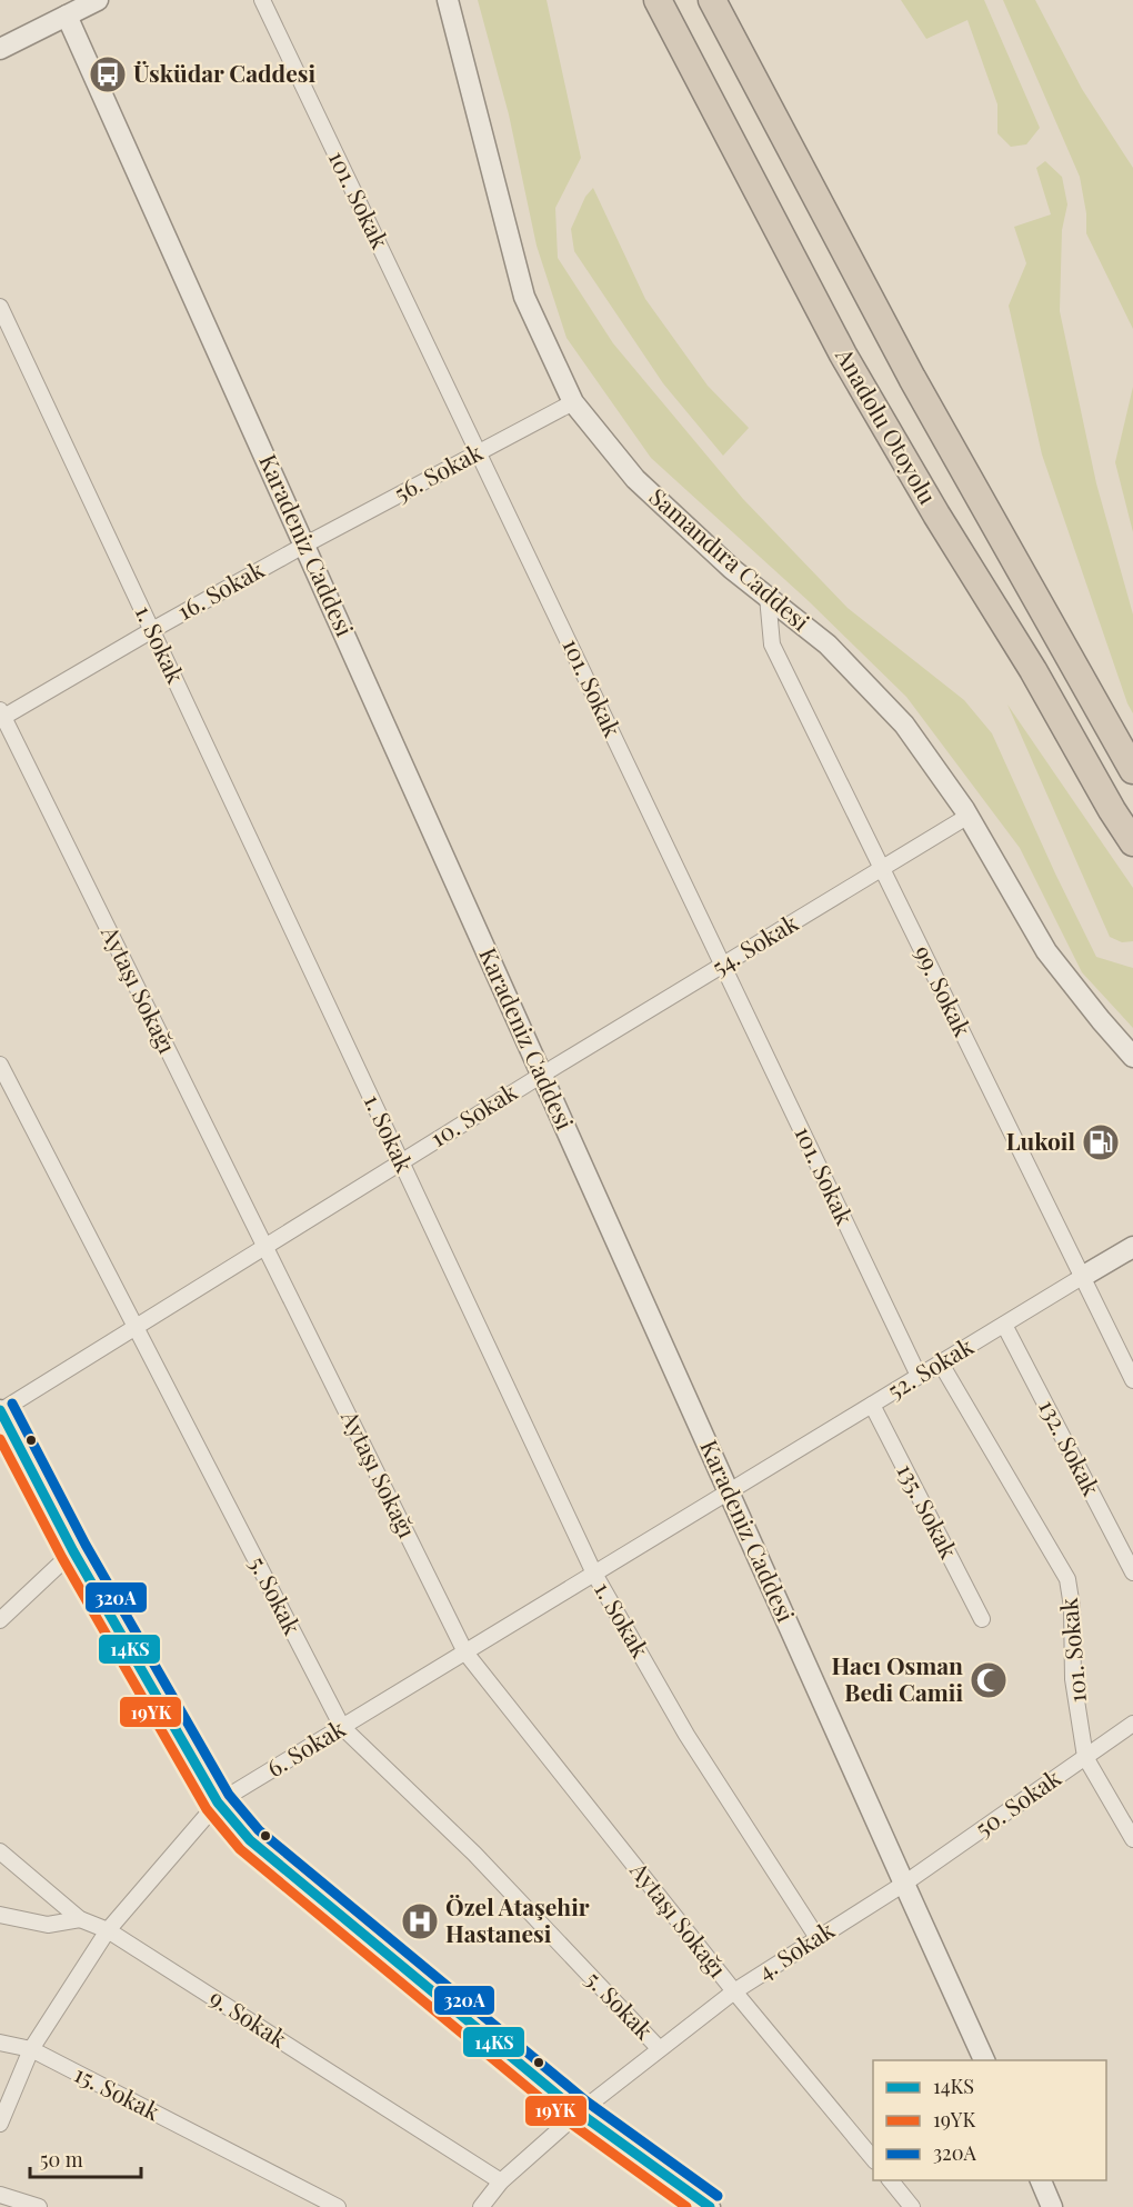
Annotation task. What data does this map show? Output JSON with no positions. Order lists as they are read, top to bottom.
{
  "streets": {
    "highway": ["Anadolu Otoyolu"],
    "street": [
      "101. Sokak",
      "56. Sokak",
      "Karadeniz Caddesi",
      "Samandıra Caddesi",
      "16. Sokak",
      "1. Sokak",
      "54. Sokak",
      "Aytaşı Sokağı",
      "99. Sokak",
      "10. Sokak",
      "52. Sokak",
      "132. Sokak",
      "135. Sokak",
      "5. Sokak",
      "6. Sokak",
      "50. Sokak",
      "4. Sokak",
      "9. Sokak",
      "15. Sokak"
    ]
  },
  "crossings": [
    ["101. Sokak", "56. Sokak"],
    ["101. Sokak", "54. Sokak"],
    ["101. Sokak", "52. Sokak"],
    ["101. Sokak", "50. Sokak"],
    ["56. Sokak", "Karadeniz Caddesi"],
    ["56. Sokak", "Samandıra Caddesi"],
    ["56. Sokak", "16. Sokak"],
    ["Karadeniz Caddesi", "16. Sokak"],
    ["Karadeniz Caddesi", "54. Sokak"],
    ["Karadeniz Caddesi", "10. Sokak"],
    ["Karadeniz Caddesi", "52. Sokak"],
    ["Karadeniz Caddesi", "6. Sokak"],
    ["Karadeniz Caddesi", "50. Sokak"],
    ["Karadeniz Caddesi", "4. Sokak"],
    ["Samandıra Caddesi", "54. Sokak"],
    ["Samandıra Caddesi", "99. Sokak"],
    ["16. Sokak", "1. Sokak"],
    ["16. Sokak", "Aytaşı Sokağı"],
    ["1. Sokak", "10. Sokak"],
    ["1. Sokak", "6. Sokak"],
    ["1. Sokak", "4. Sokak"],
    ["54. Sokak", "99. Sokak"],
    ["54. Sokak", "10. Sokak"],
    ["Aytaşı Sokağı", "10. Sokak"],
    ["Aytaşı Sokağı", "6. Sokak"],
    ["Aytaşı Sokağı", "4. Sokak"],
    ["99. Sokak", "52. Sokak"],
    ["10. Sokak", "5. Sokak"],
    ["52. Sokak", "132. Sokak"],
    ["52. Sokak", "135. Sokak"],
    ["52. Sokak", "6. Sokak"],
    ["5. Sokak", "6. Sokak"],
    ["5. Sokak", "4. Sokak"],
    ["6. Sokak", "9. Sokak"],
    ["6. Sokak", "15. Sokak"],
    ["50. Sokak", "4. Sokak"],
    ["4. Sokak", "9. Sokak"]
  ],
  "places": {
    "bus stop": ["Üsküdar Caddesi"],
    "fuel station": ["Lukoil"],
    "mosque": ["Hacı Osman Bedi Camii"],
    "hospital": ["Özel Ataşehir Hastanesi"]
  },
  "lines": ["transit line 320A", "transit line 14KS", "transit line 19YK"],
  "legend": ["14KS", "19YK", "320A"],
  "scale_bar": "50 m"
}
